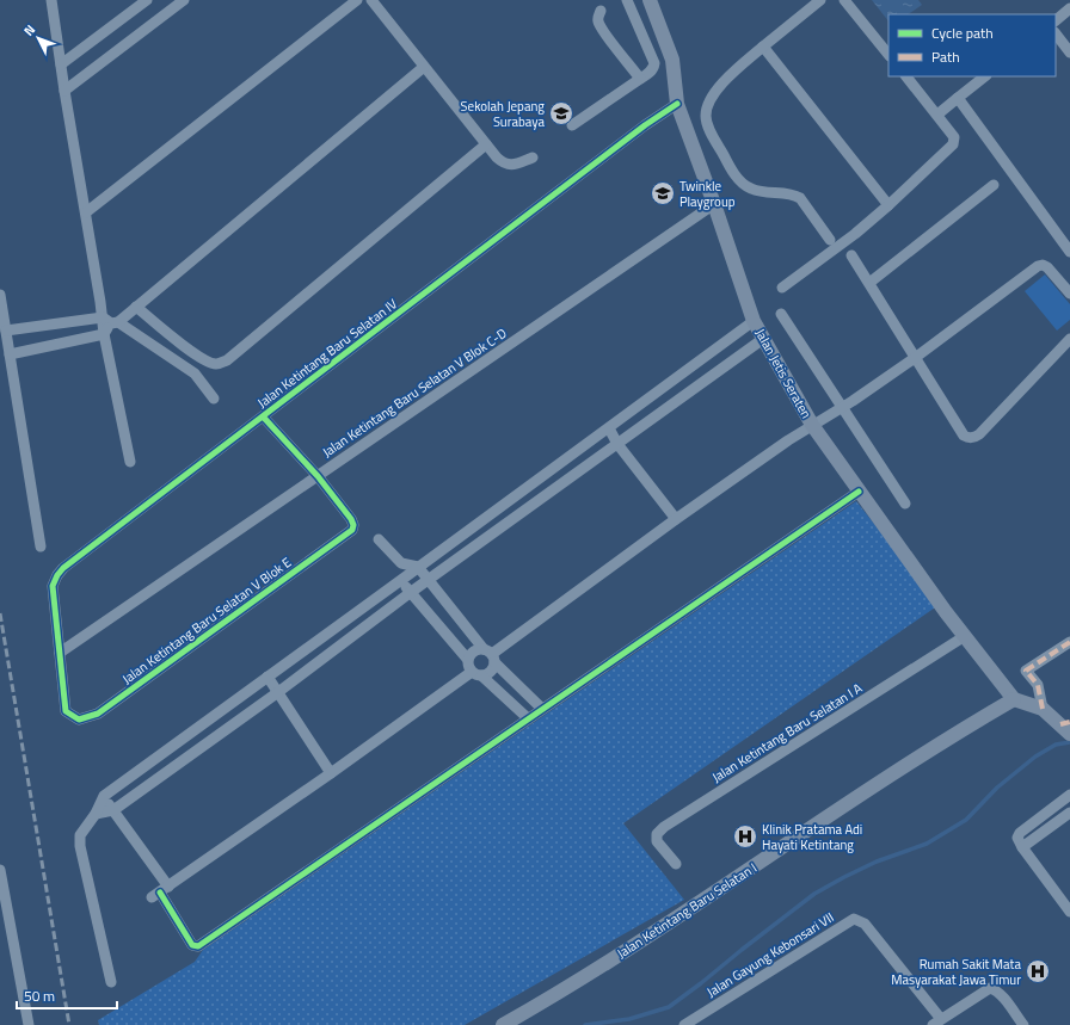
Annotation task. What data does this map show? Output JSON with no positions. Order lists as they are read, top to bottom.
{
  "streets": {
    "street": [
      "Jalan Ketintang Baru Selatan IV",
      "Jalan Jetis Seraten",
      "Jalan Ketintang Baru Selatan V Blok C-D",
      "Jalan Ketintang Baru Selatan V Blok E",
      "Jalan Ketintang Baru Selatan I A",
      "Jalan Ketintang Baru Selatan I",
      "Jalan Gayung Kebonsari VII"
    ]
  },
  "crossings": [
    ["Jalan Ketintang Baru Selatan IV", "Jalan Jetis Seraten"],
    ["Jalan Ketintang Baru Selatan IV", "Jalan Ketintang Baru Selatan V Blok C-D"],
    ["Jalan Ketintang Baru Selatan IV", "Jalan Ketintang Baru Selatan V Blok E"],
    ["Jalan Jetis Seraten", "Jalan Ketintang Baru Selatan V Blok C-D"],
    ["Jalan Jetis Seraten", "Jalan Ketintang Baru Selatan I A"],
    ["Jalan Jetis Seraten", "Jalan Ketintang Baru Selatan I"],
    ["Jalan Ketintang Baru Selatan V Blok C-D", "Jalan Ketintang Baru Selatan V Blok E"]
  ],
  "places": {
    "school or university": ["Sekolah Jepang Surabaya", "Twinkle Playgroup"],
    "hospital": ["Klinik Pratama Adi Hayati Ketintang", "Rumah Sakit Mata Masyarakat Jawa Timur"]
  },
  "legend": ["Cycle path", "Path"],
  "scale_bar": "50 m",
  "north": "top left"
}
